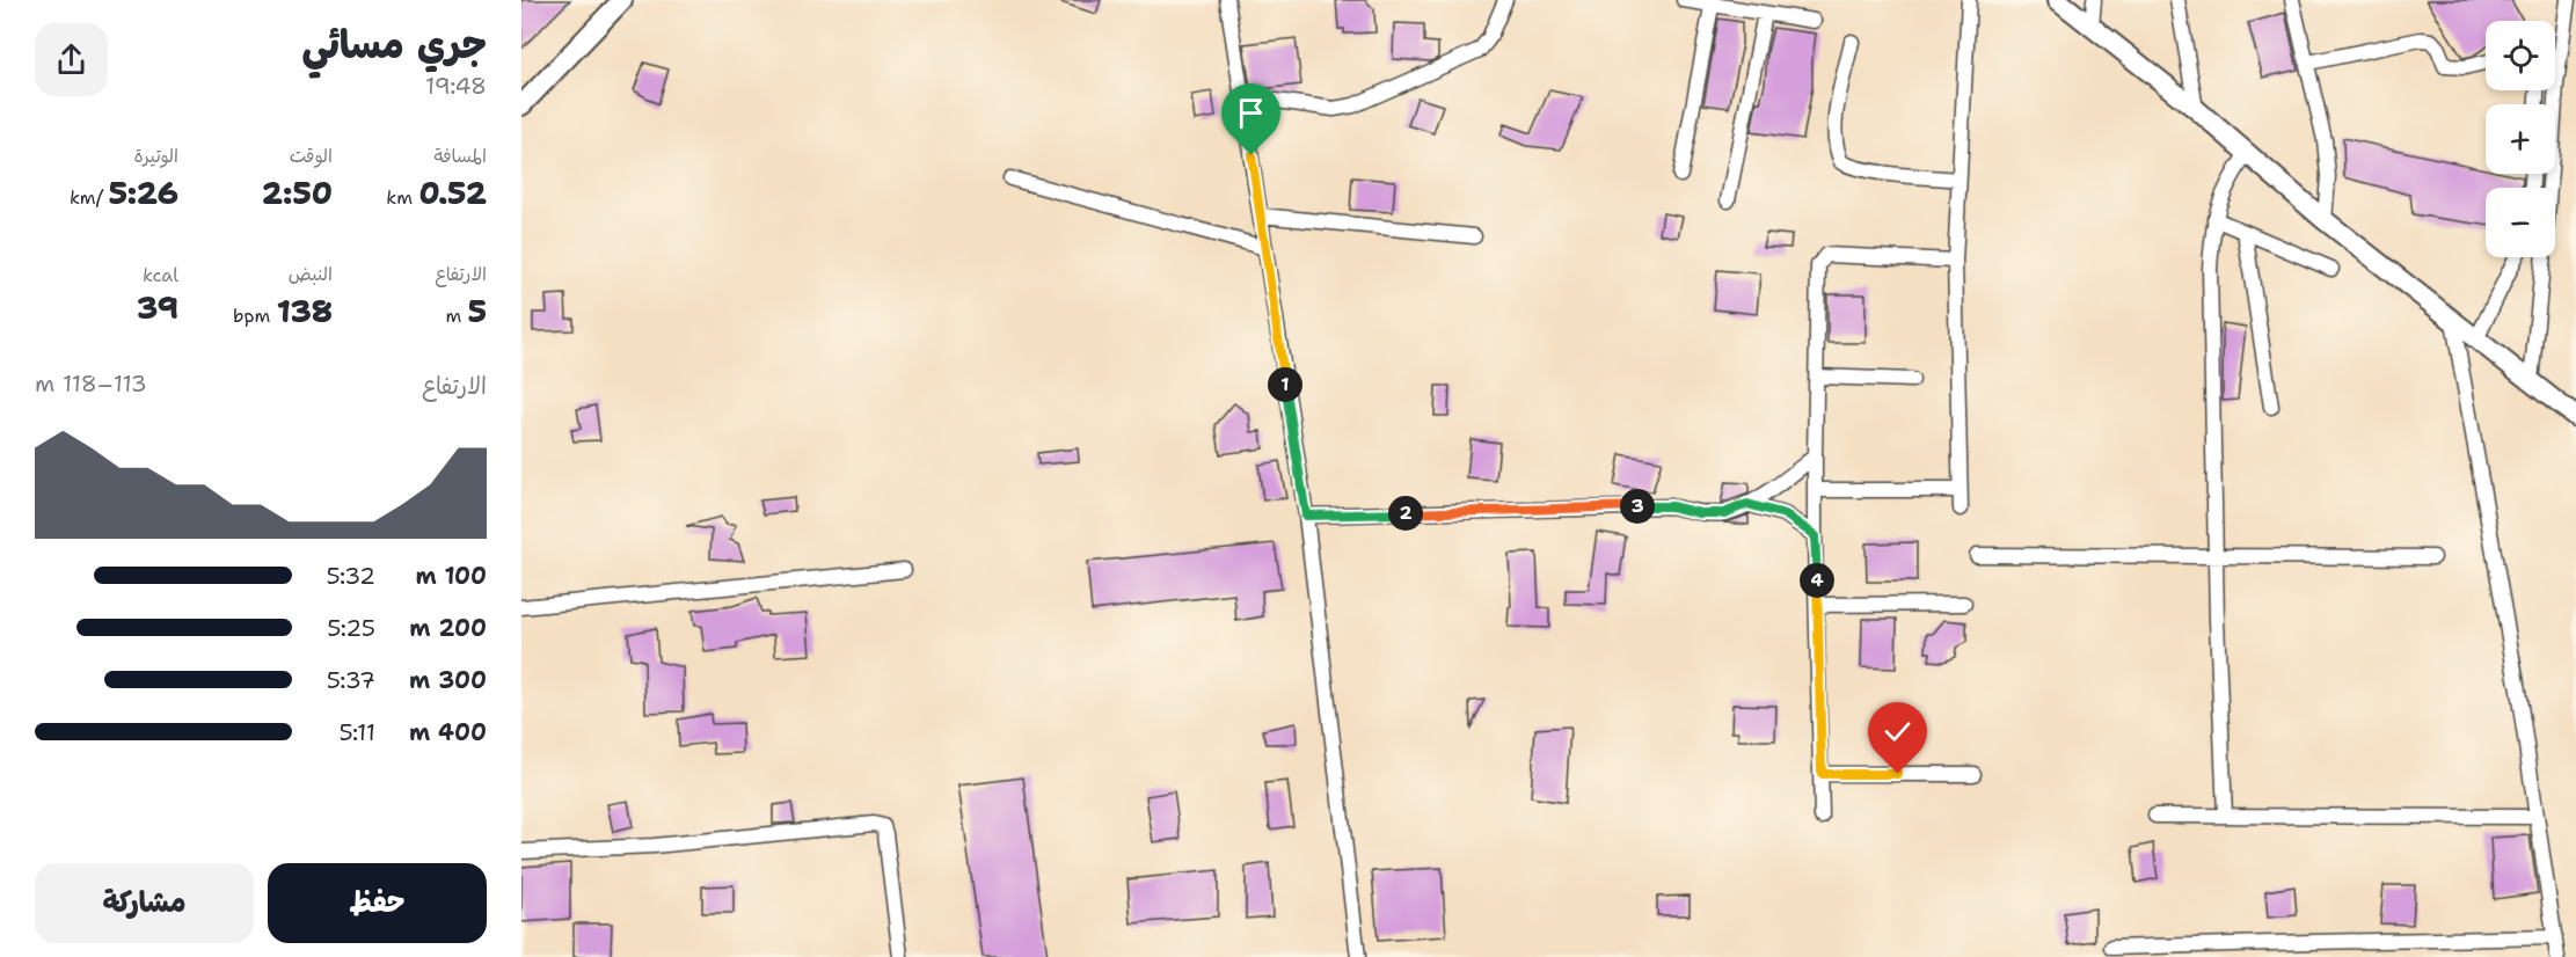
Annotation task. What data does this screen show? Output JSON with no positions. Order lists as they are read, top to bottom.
{
  "page": {
    "heading": ["جري مسائي", "19:48"],
    "map_buttons": ["+", "−"],
    "stats": [
      ["المسافة", "0.52 km"],
      ["الوقت", "2:50"],
      ["الوتيرة", "5:26 /km"],
      ["الارتفاع", "5 m"],
      ["النبض", "138 bpm"],
      ["kcal", "39"]
    ],
    "chart": ["الارتفاع", "113–118 m"],
    "pins": [
      "1",
      "3",
      "2",
      "4"
    ],
    "list": [
      {
        "name": "100 m",
        "note": "5:32"
      },
      {
        "name": "200 m",
        "note": "5:25"
      },
      {
        "name": "300 m",
        "note": "5:37"
      },
      {
        "name": "400 m",
        "note": "5:11"
      }
    ],
    "buttons": ["حفظ", "مشاركة"]
  }
}
